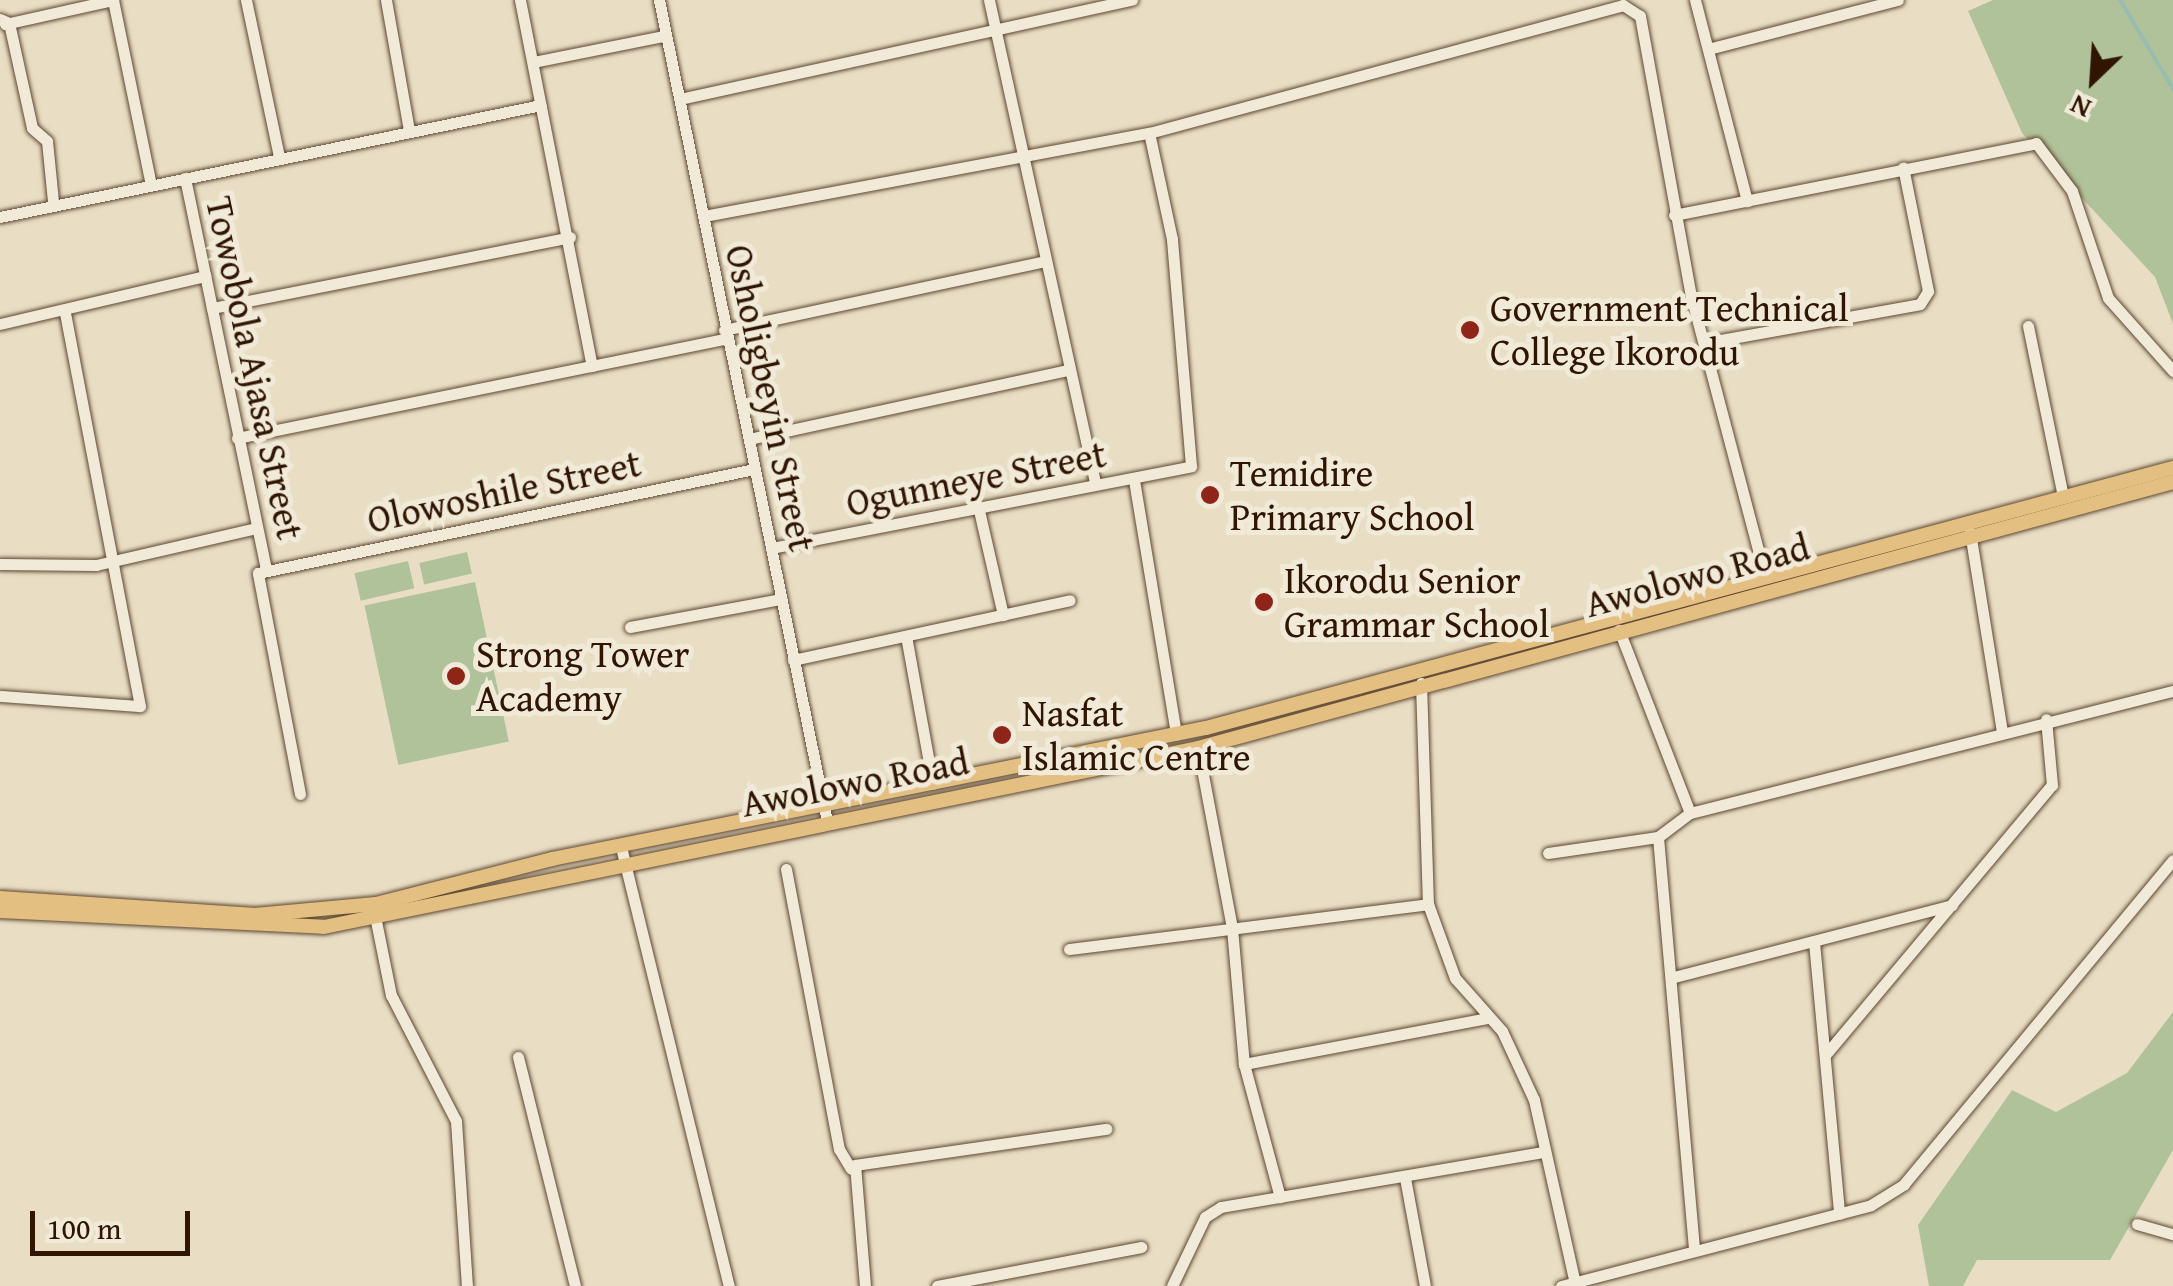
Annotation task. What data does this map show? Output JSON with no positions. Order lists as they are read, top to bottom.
{
  "streets": {
    "main road": ["Awolowo Road"],
    "street": [
      "Towobola Ajasa Street",
      "Osholigbeyin Street",
      "Ogunneye Street",
      "Olowoshile Street"
    ]
  },
  "crossings": [
    ["Towobola Ajasa Street", "Olowoshile Street"],
    ["Osholigbeyin Street", "Ogunneye Street"],
    ["Osholigbeyin Street", "Olowoshile Street"],
    ["Osholigbeyin Street", "Awolowo Road"]
  ],
  "places": [
    "Government Technical College Ikorodu",
    "Temidire Primary School",
    "Ikorodu Senior Grammar School",
    "Strong Tower Academy",
    "Nasfat Islamic Centre"
  ],
  "scale_bar": "100 m",
  "north": "bottom left"
}
